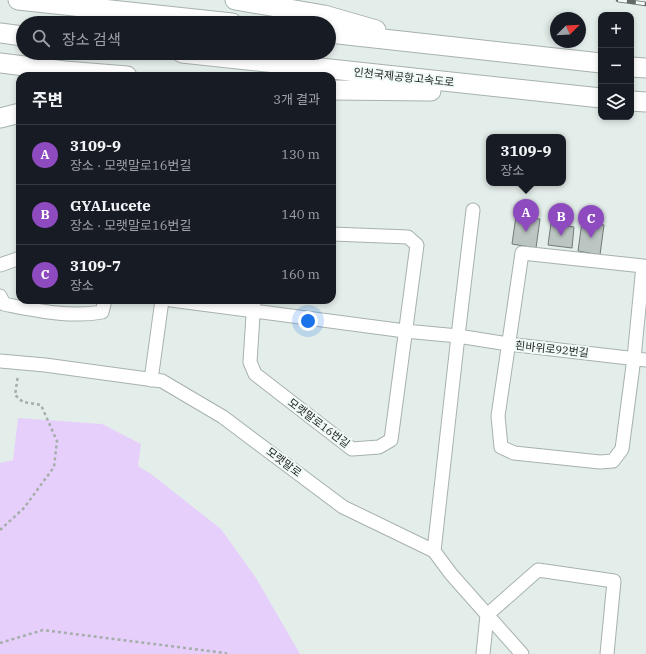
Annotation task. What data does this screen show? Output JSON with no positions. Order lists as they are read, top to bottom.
{
  "streets": {
    "highway": ["인천국제공항고속도로"],
    "street": ["흰바위로92번길", "모랫말로16번길", "모랫말로"]
  },
  "north": "top right",
  "page": {
    "map_buttons": ["+", "−"],
    "search": "장소 검색",
    "heading": ["주변", "3개 결과"],
    "list": [
      {
        "mark": "A",
        "name": "3109-9",
        "note": "장소 · 모랫말로16번길",
        "value": "130 m"
      },
      {
        "mark": "B",
        "name": "GYALucete",
        "note": "장소 · 모랫말로16번길",
        "value": "140 m"
      },
      {
        "mark": "C",
        "name": "3109-7",
        "note": "장소",
        "value": "160 m"
      }
    ],
    "popup": ["3109-9", "장소"],
    "pins": ["A", "B", "C"]
  }
}
